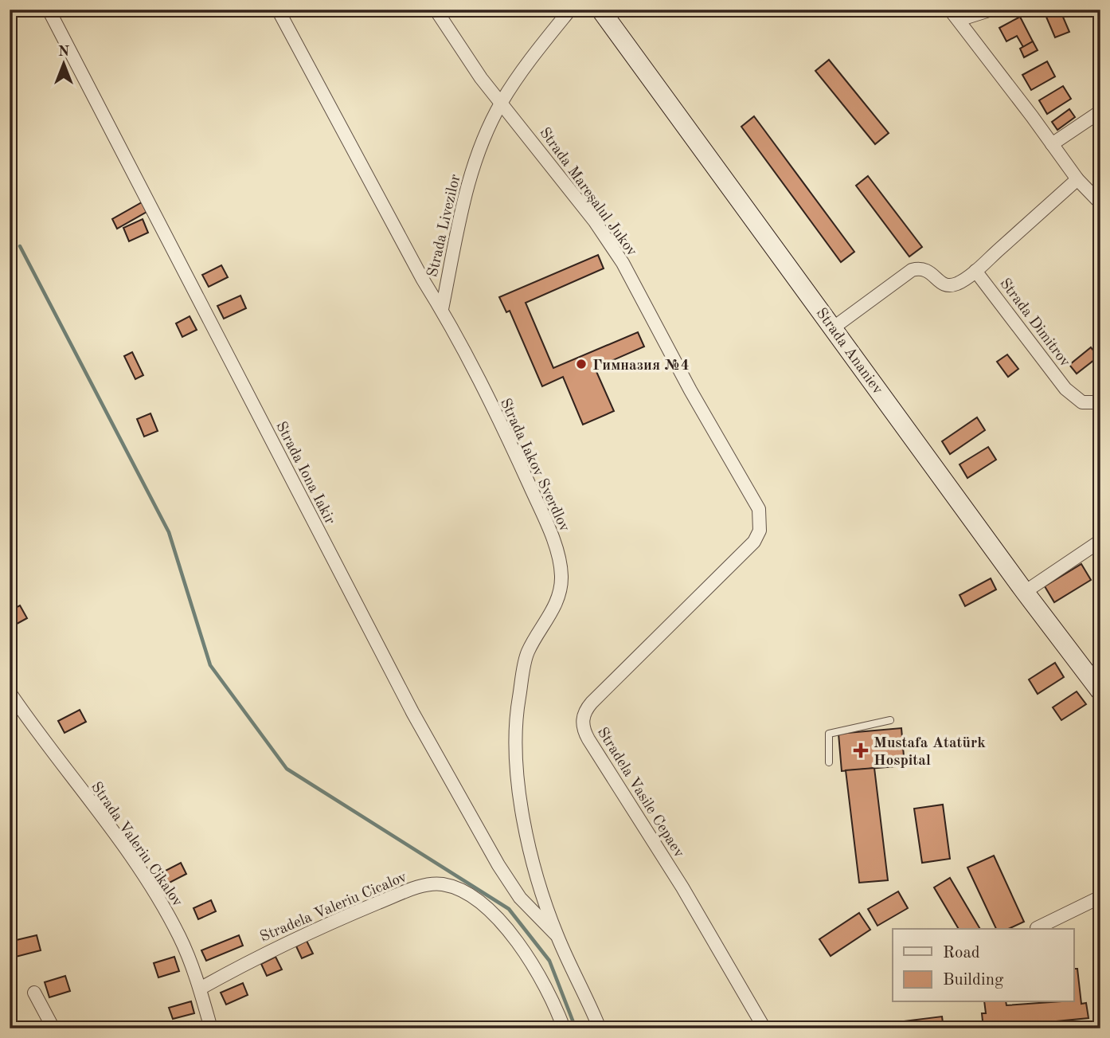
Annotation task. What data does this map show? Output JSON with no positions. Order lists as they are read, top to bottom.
{
  "streets": {
    "street": [
      "Strada Mareșalul Jukov",
      "Strada Livezilor",
      "Strada Dimitrov",
      "Strada Ananiev",
      "Strada Iakov Sverdlov",
      "Strada Iona Iakir",
      "Stradela Vasile Cepaev",
      "Strada Valeriu Cikalov",
      "Stradela Valeriu Cicalov"
    ]
  },
  "crossings": [
    ["Strada Mareșalul Jukov", "Strada Livezilor"],
    ["Strada Mareșalul Jukov", "Stradela Vasile Cepaev"],
    ["Strada Livezilor", "Strada Iakov Sverdlov"],
    ["Strada Iakov Sverdlov", "Strada Iona Iakir"],
    ["Strada Valeriu Cikalov", "Stradela Valeriu Cicalov"]
  ],
  "places": {
    "other": ["Гимназия №4"],
    "health": ["Mustafa Atatürk Hospital"]
  },
  "legend": ["Road", "Building"],
  "north": "top"
}
